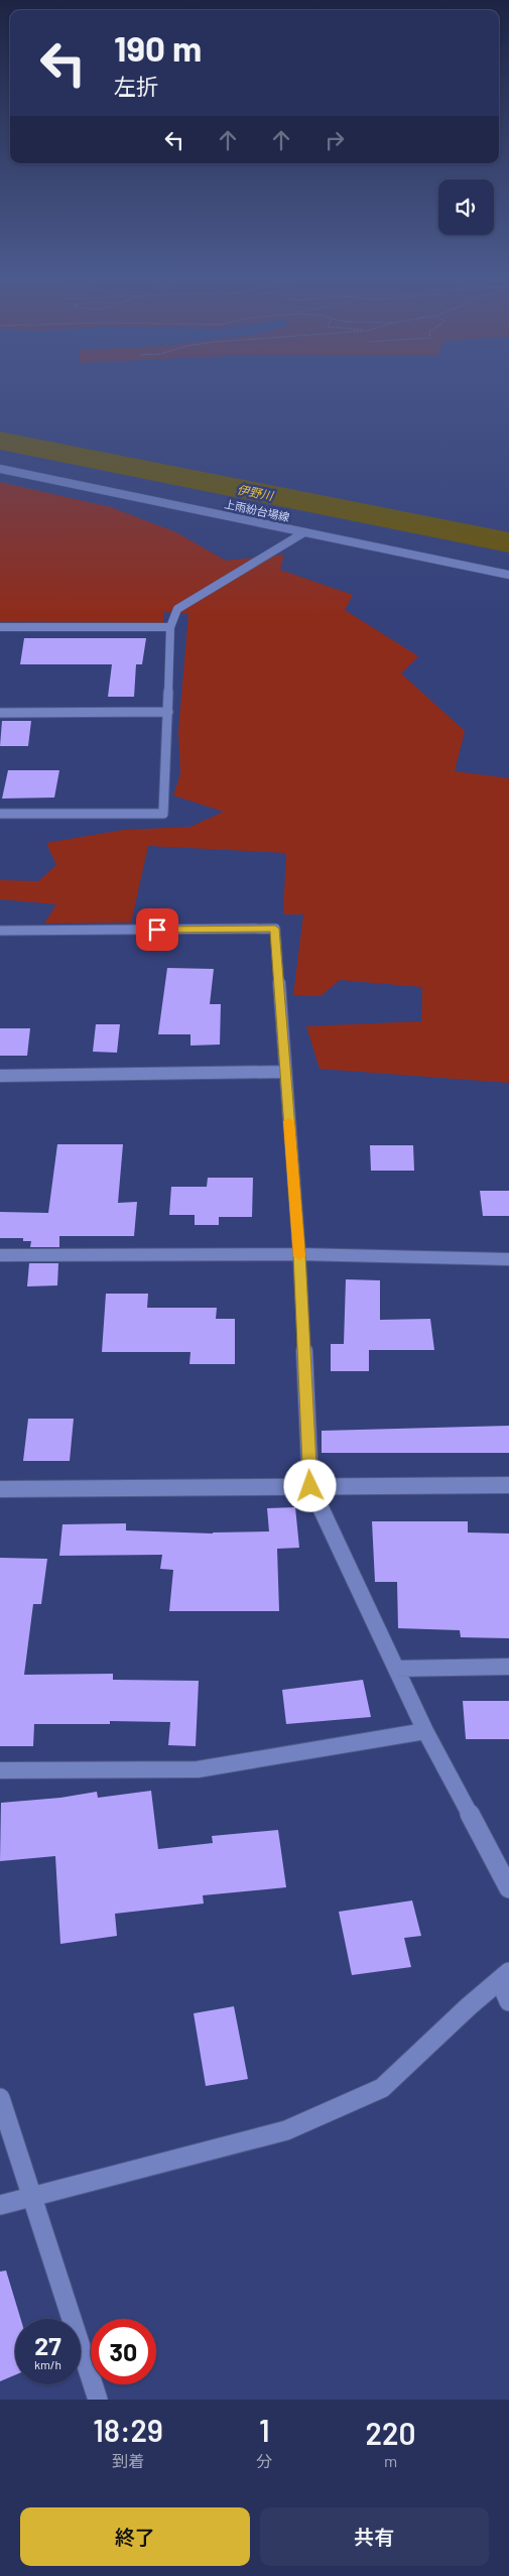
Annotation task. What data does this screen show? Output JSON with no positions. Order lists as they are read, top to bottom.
{
  "streets": {
    "street": ["上雨紛台場線"]
  },
  "water": ["伊野川"],
  "page": {
    "turn": ["190 m", "左折"],
    "speed": "27 km/h",
    "limit": "30",
    "eta": [
      "18:29",
      "到着",
      "1",
      "分",
      "220",
      "m"
    ],
    "buttons": ["終了", "共有"]
  }
}
